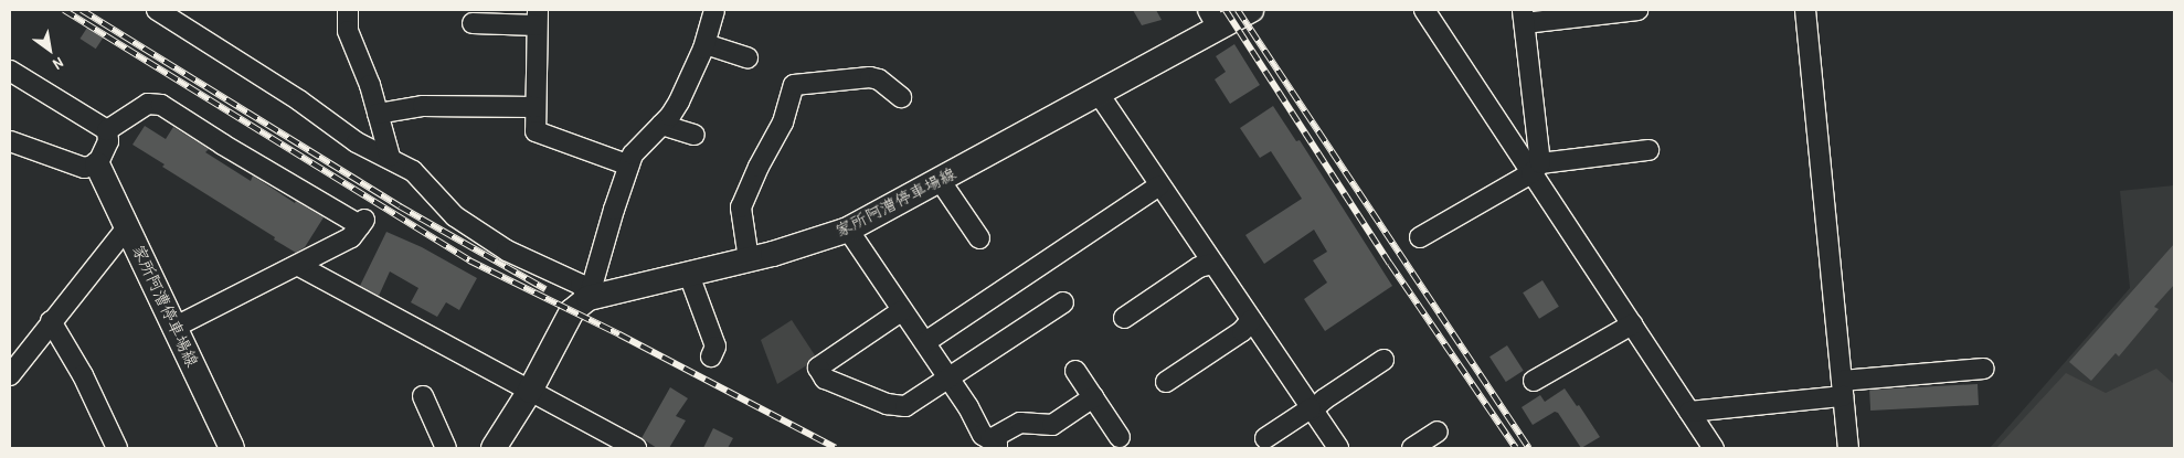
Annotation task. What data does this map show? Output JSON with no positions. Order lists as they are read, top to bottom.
{
  "streets": {
    "main road": ["家所阿漕停車場線"]
  },
  "north": "bottom right"
}
